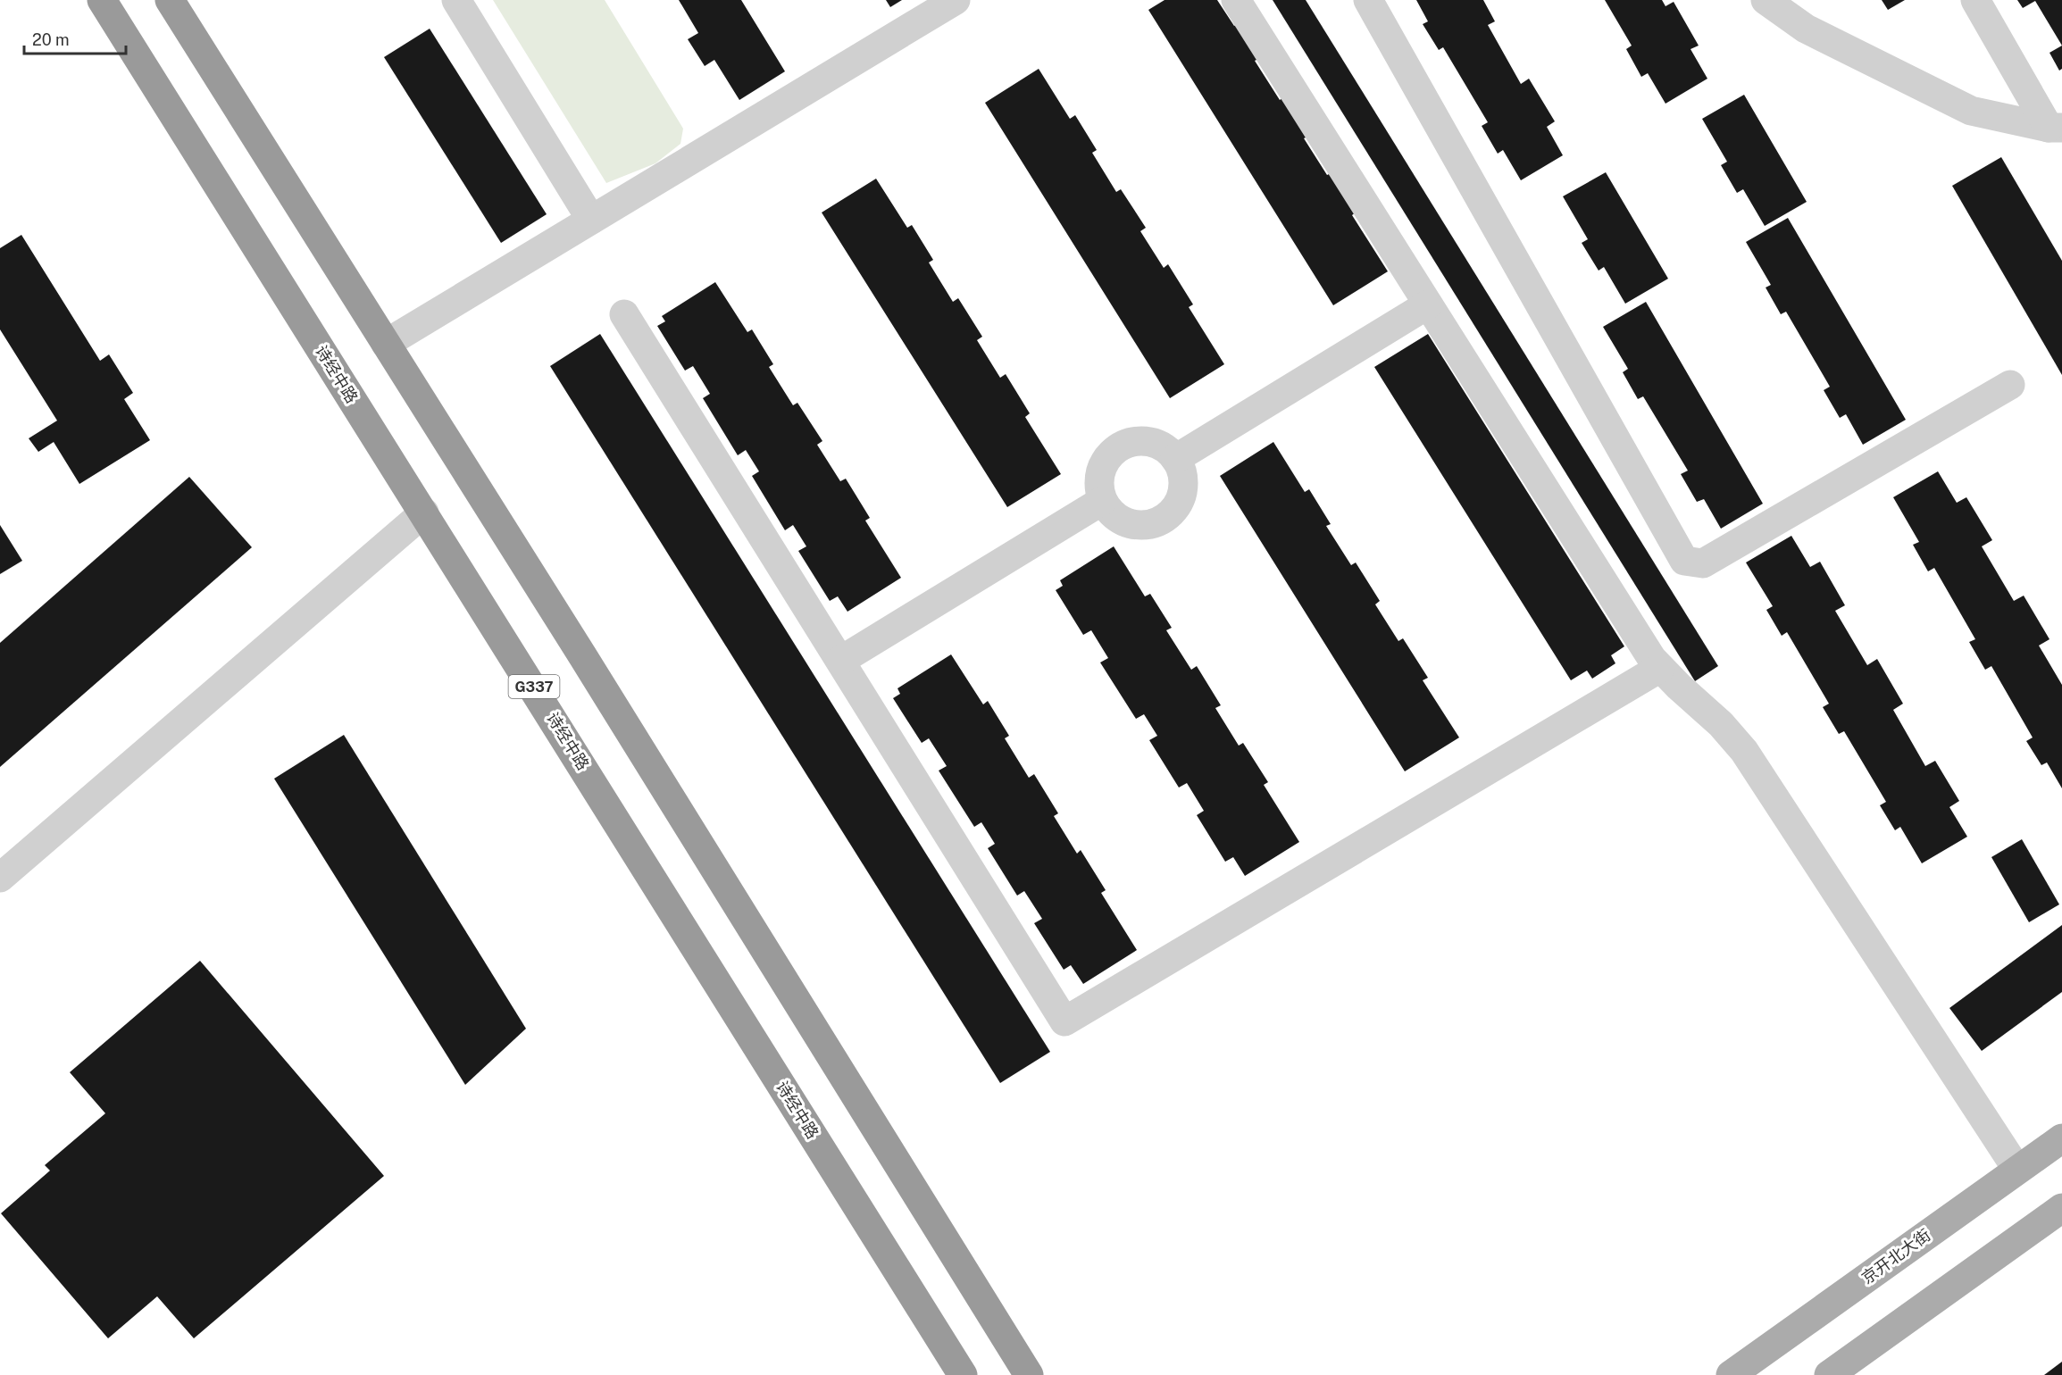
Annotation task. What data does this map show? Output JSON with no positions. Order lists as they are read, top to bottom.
{
  "streets": {
    "highway": ["诗经中路", "G337"],
    "main road": ["京开北大街"]
  },
  "scale_bar": "20 m"
}
